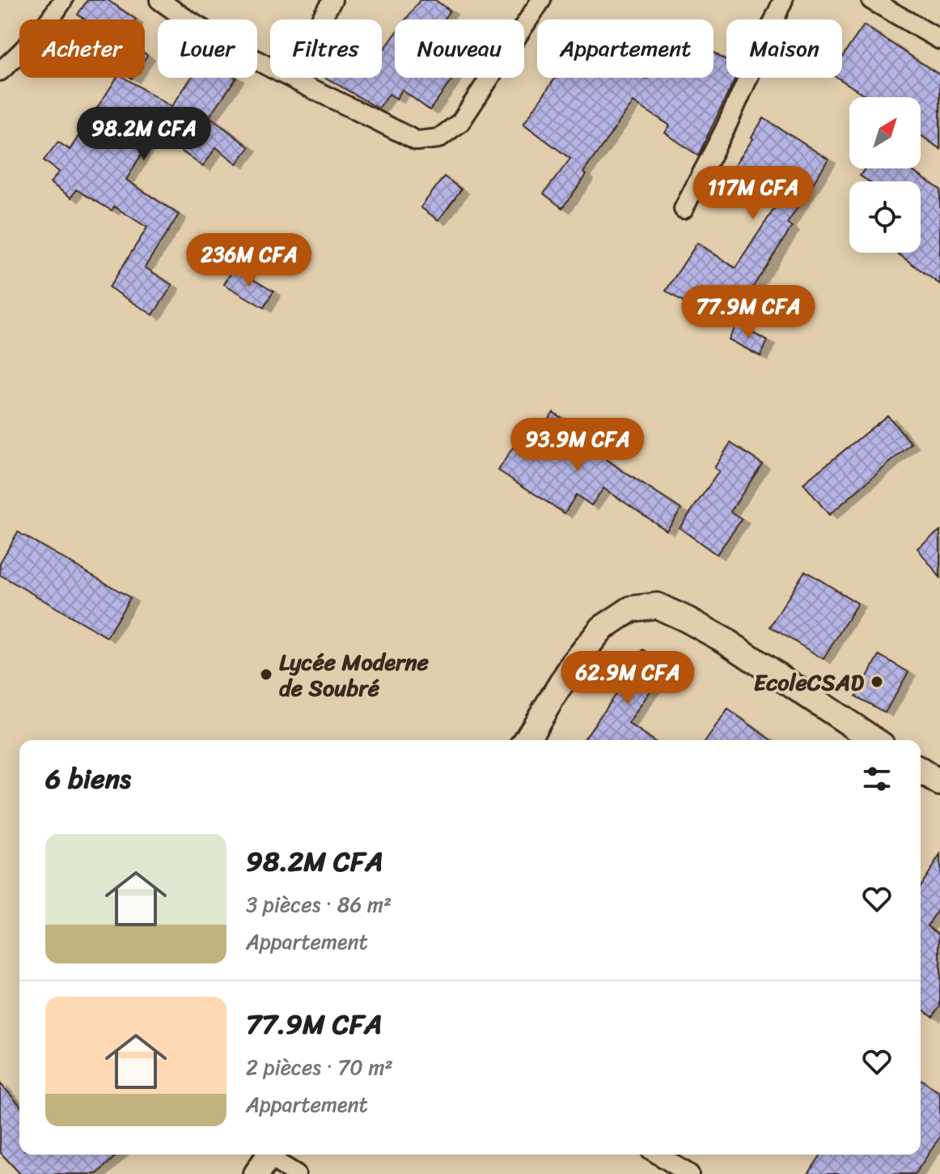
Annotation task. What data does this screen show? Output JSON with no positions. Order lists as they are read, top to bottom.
{
  "places": ["Lycée Moderne de Soubré", "EcoleCSAD"],
  "north": "top right",
  "page": {
    "chip": [
      "Acheter",
      "Louer",
      "Filtres",
      "Nouveau",
      "Appartement",
      "Maison"
    ],
    "price": [
      "98.2M CFA",
      "117M CFA",
      "236M CFA",
      "77.9M CFA",
      "93.9M CFA",
      "62.9M CFA"
    ],
    "heading": "6 biens",
    "list": [
      {
        "name": "98.2M CFA",
        "note": "3 pièces · 86 m² · Appartement"
      },
      {
        "name": "77.9M CFA",
        "note": "2 pièces · 70 m² · Appartement"
      }
    ]
  }
}
